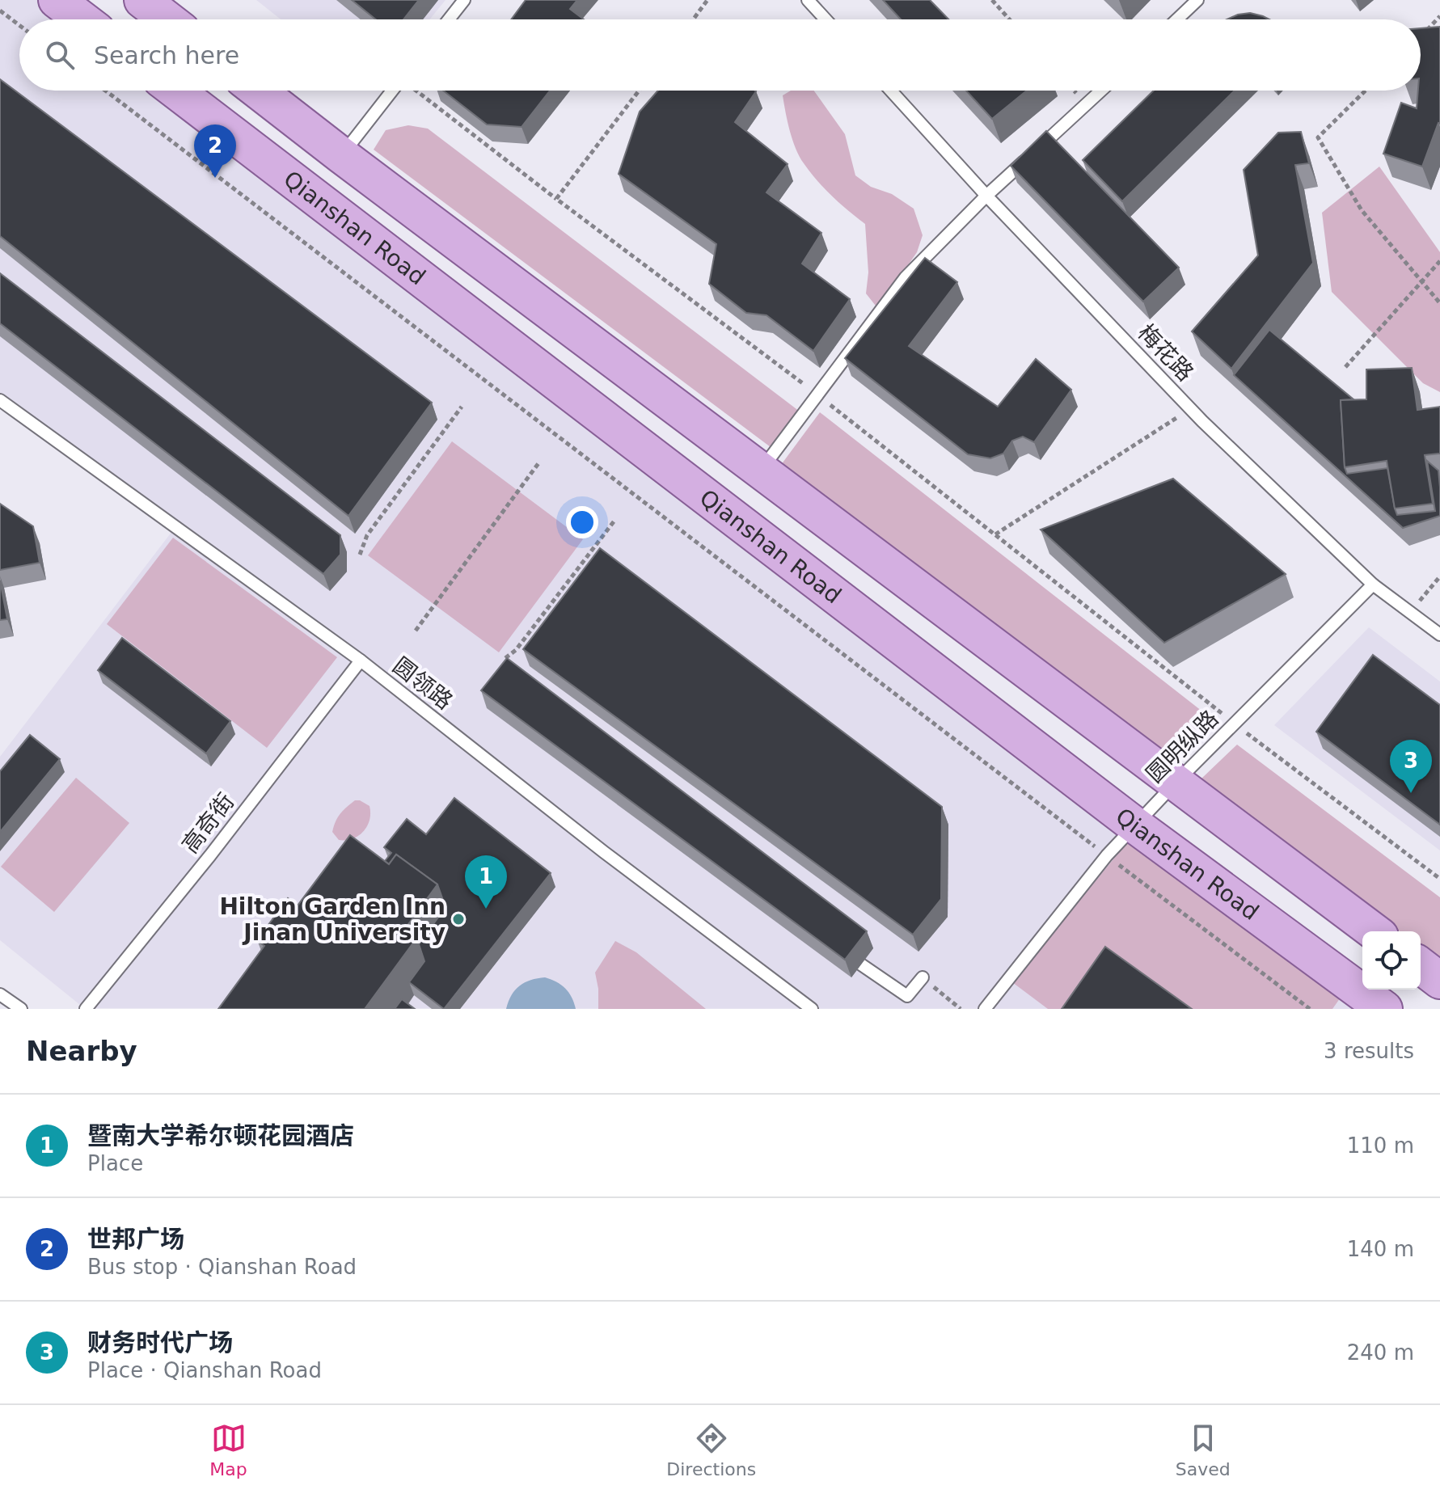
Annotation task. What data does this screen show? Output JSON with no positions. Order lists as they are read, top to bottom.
{
  "streets": {
    "main road": ["Qianshan Road"],
    "lane": [
      "梅花路",
      "圆领路",
      "圆明纵路",
      "高奇街"
    ]
  },
  "crossings": [
    ["Qianshan Road", "圆明纵路"],
    ["梅花路", "圆明纵路"],
    ["圆领路", "高奇街"]
  ],
  "places": ["Hilton Garden Inn Jinan University"],
  "page": {
    "search": "Search here",
    "pins": ["2", "3", "1"],
    "heading": ["Nearby", "3 results"],
    "list": [
      {
        "mark": "1",
        "name": "暨南大学希尔顿花园酒店",
        "note": "Place",
        "value": "110 m"
      },
      {
        "mark": "2",
        "name": "世邦广场",
        "note": "Bus stop · Qianshan Road",
        "value": "140 m"
      },
      {
        "mark": "3",
        "name": "财务时代广场",
        "note": "Place · Qianshan Road",
        "value": "240 m"
      }
    ],
    "nav": ["Map", "Directions", "Saved"]
  }
}
